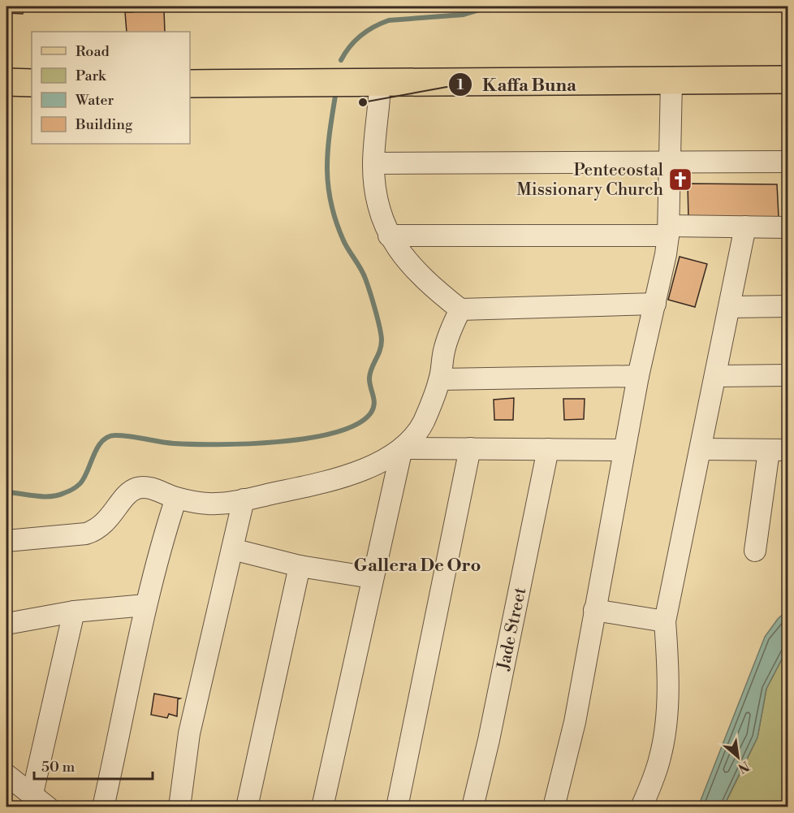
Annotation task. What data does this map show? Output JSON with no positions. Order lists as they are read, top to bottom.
{
  "streets": {
    "street": ["Jade Street"]
  },
  "districts": ["Gallera De Oro"],
  "places": {
    "other": ["Kaffa Buna"],
    "church": ["Pentecostal Missionary Church"]
  },
  "legend": [
    "Road",
    "Park",
    "Water",
    "Building"
  ],
  "scale_bar": "50 m",
  "north": "bottom right"
}
